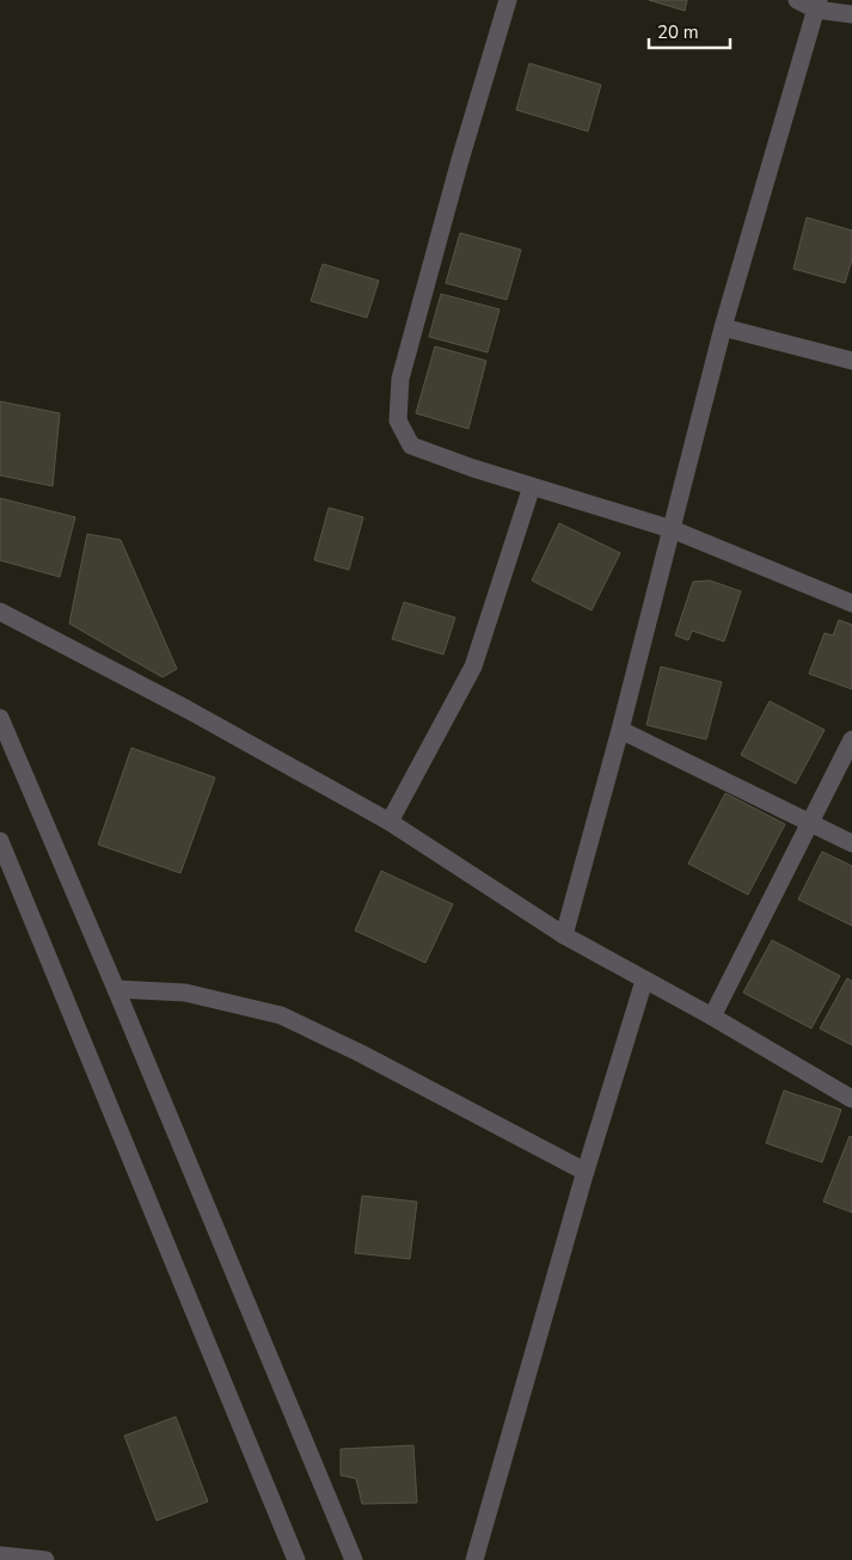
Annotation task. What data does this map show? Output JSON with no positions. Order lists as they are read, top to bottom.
{
  "scale_bar": "20 m"
}
